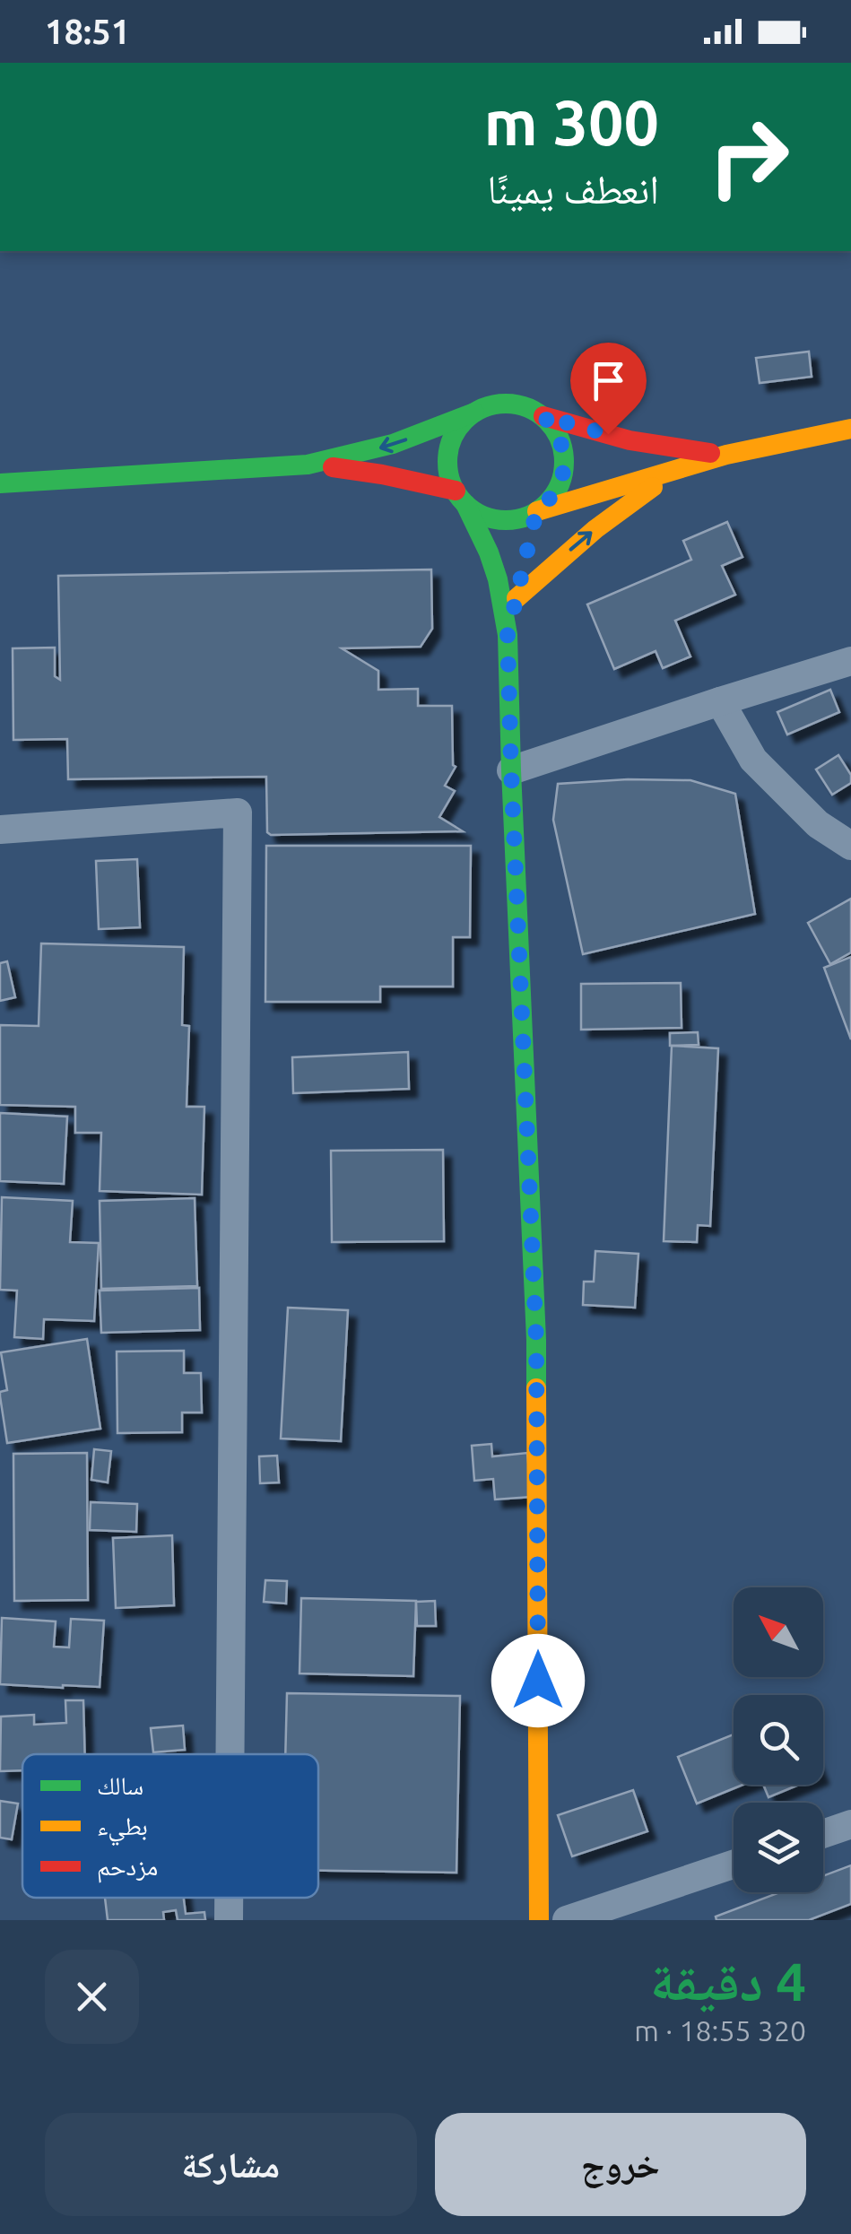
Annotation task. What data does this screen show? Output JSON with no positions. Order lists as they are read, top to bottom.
{
  "legend": ["سالك", "بطيء", "مزدحم"],
  "north": "top left",
  "page": {
    "status": "18:51",
    "turn": ["300 m", "انعطف يمينًا"],
    "heading": ["4 دقيقة", "320 m · 18:55"],
    "buttons": ["خروج", "مشاركة"]
  }
}
